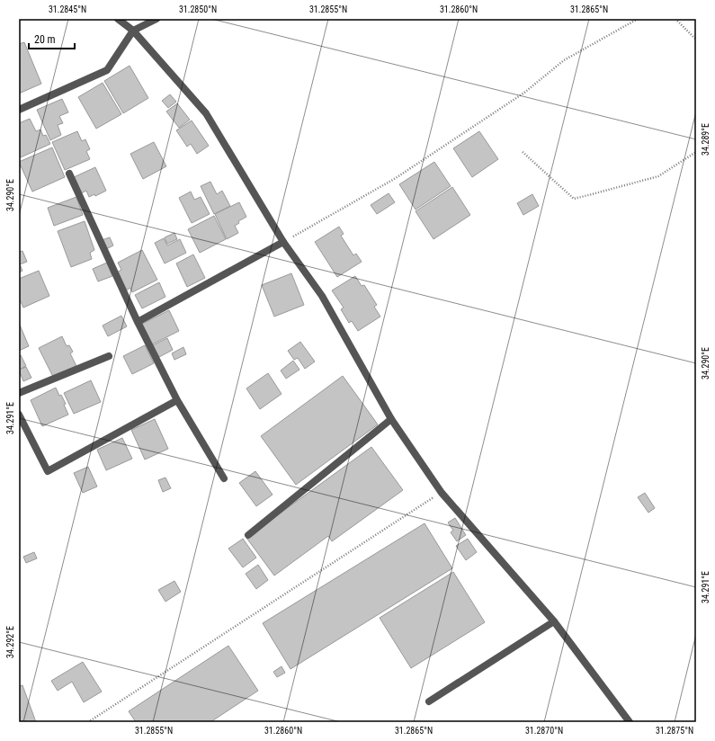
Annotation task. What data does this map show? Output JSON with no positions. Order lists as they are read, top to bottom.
{
  "scale_bar": "20 m",
  "coordinates": [
    "31.2845°N",
    "31.2850°N",
    "31.2855°N",
    "31.2860°N",
    "31.2865°N",
    "34.289°E",
    "34.290°E",
    "34.291°E",
    "34.292°E",
    "31.2870°N",
    "31.2875°N"
  ]
}
